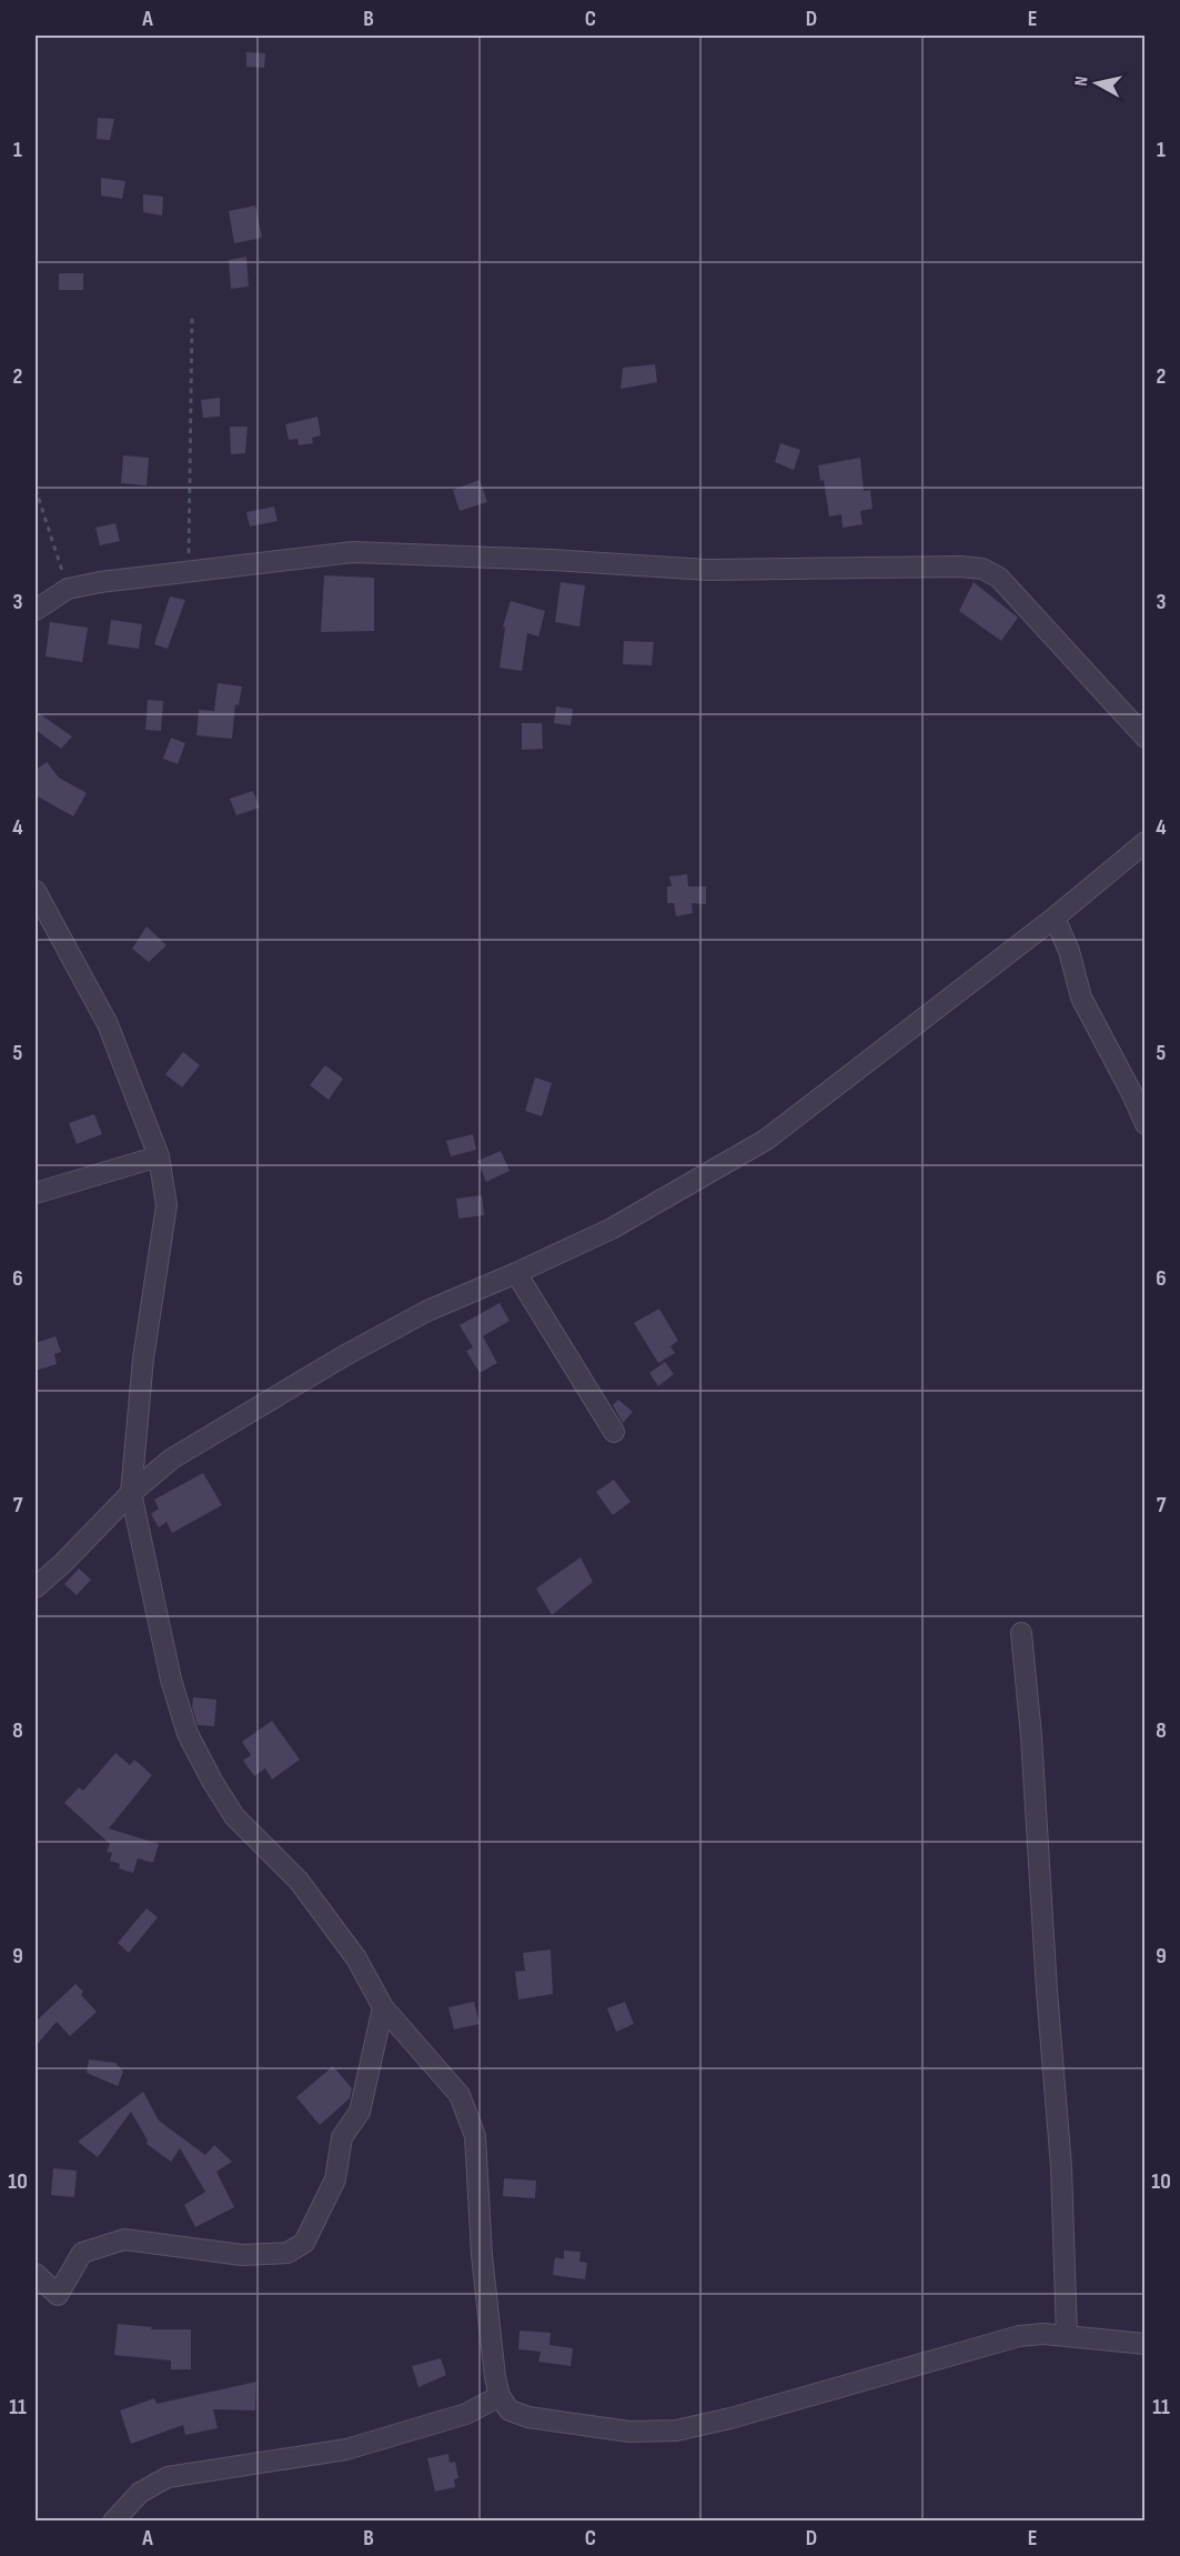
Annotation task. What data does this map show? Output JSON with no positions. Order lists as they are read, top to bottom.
{
  "north": "left",
  "grid": {
    "columns": [
      "A",
      "B",
      "C",
      "D",
      "E"
    ],
    "rows": [
      "1",
      "2",
      "3",
      "4",
      "5",
      "6",
      "7",
      "8",
      "9",
      "10",
      "11"
    ]
  }
}
